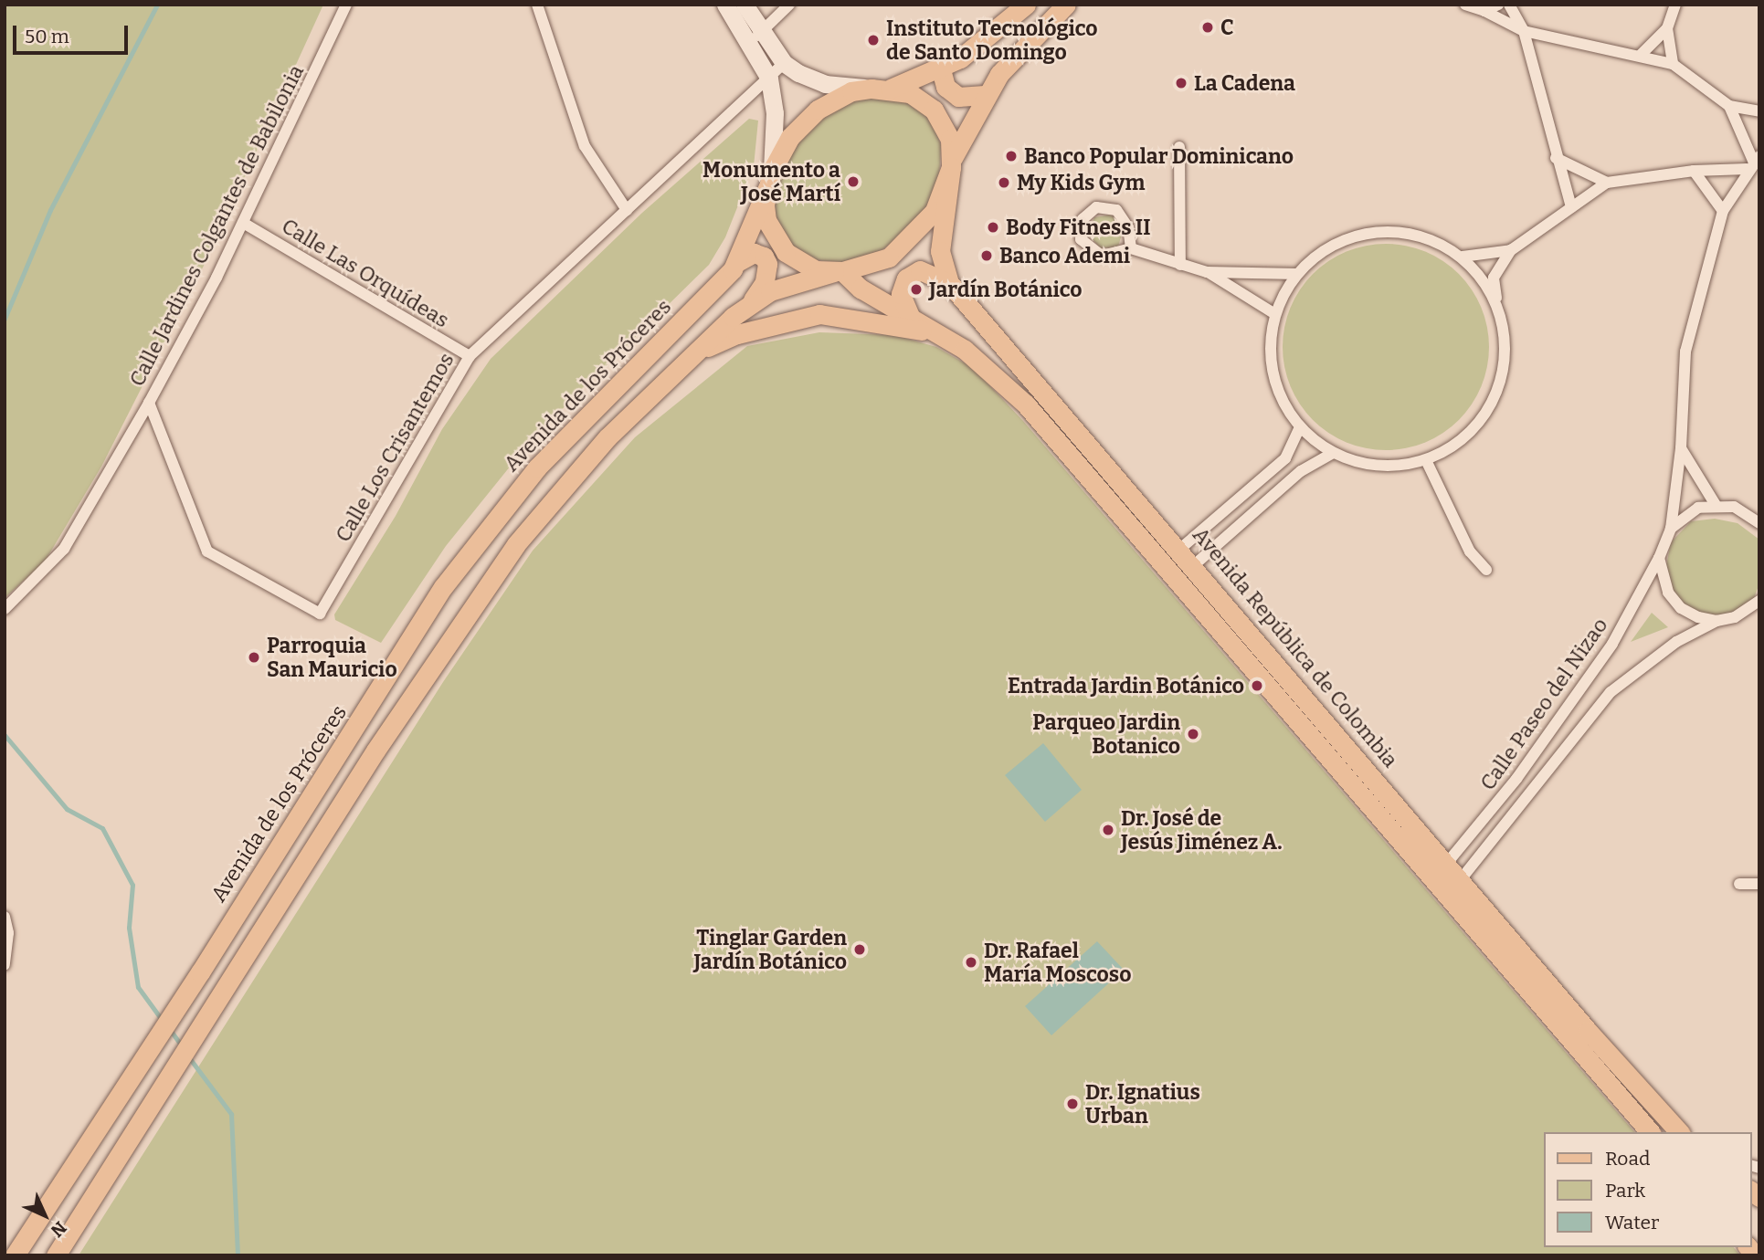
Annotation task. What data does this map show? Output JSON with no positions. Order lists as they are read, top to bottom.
{
  "streets": {
    "main road": ["Avenida de los Próceres", "Avenida República de Colombia"],
    "street": [
      "Calle Jardines Colgantes de Babilonia",
      "Calle Las Orquídeas",
      "Calle Los Crisantemos",
      "Calle Paseo del Nizao"
    ]
  },
  "crossings": [
    ["Calle Jardines Colgantes de Babilonia", "Calle Las Orquídeas"],
    ["Calle Jardines Colgantes de Babilonia", "Calle Los Crisantemos"],
    ["Calle Las Orquídeas", "Calle Los Crisantemos"],
    ["Avenida de los Próceres", "Avenida República de Colombia"],
    ["Avenida República de Colombia", "Calle Paseo del Nizao"]
  ],
  "places": [
    "C",
    "Instituto Tecnológico de Santo Domingo",
    "La Cadena",
    "Banco Popular Dominicano",
    "Monumento a José Martí",
    "My Kids Gym",
    "Body Fitness II",
    "Banco Ademi",
    "Jardín Botánico",
    "Parroquia San Mauricio",
    "Entrada Jardin Botánico",
    "Parqueo Jardin Botanico",
    "Dr. José de Jesús Jiménez A.",
    "Tinglar Garden Jardín Botánico",
    "Dr. Rafael María Moscoso",
    "Dr. Ignatius Urban"
  ],
  "legend": ["Road", "Park", "Water"],
  "scale_bar": "50 m",
  "north": "bottom right"
}
